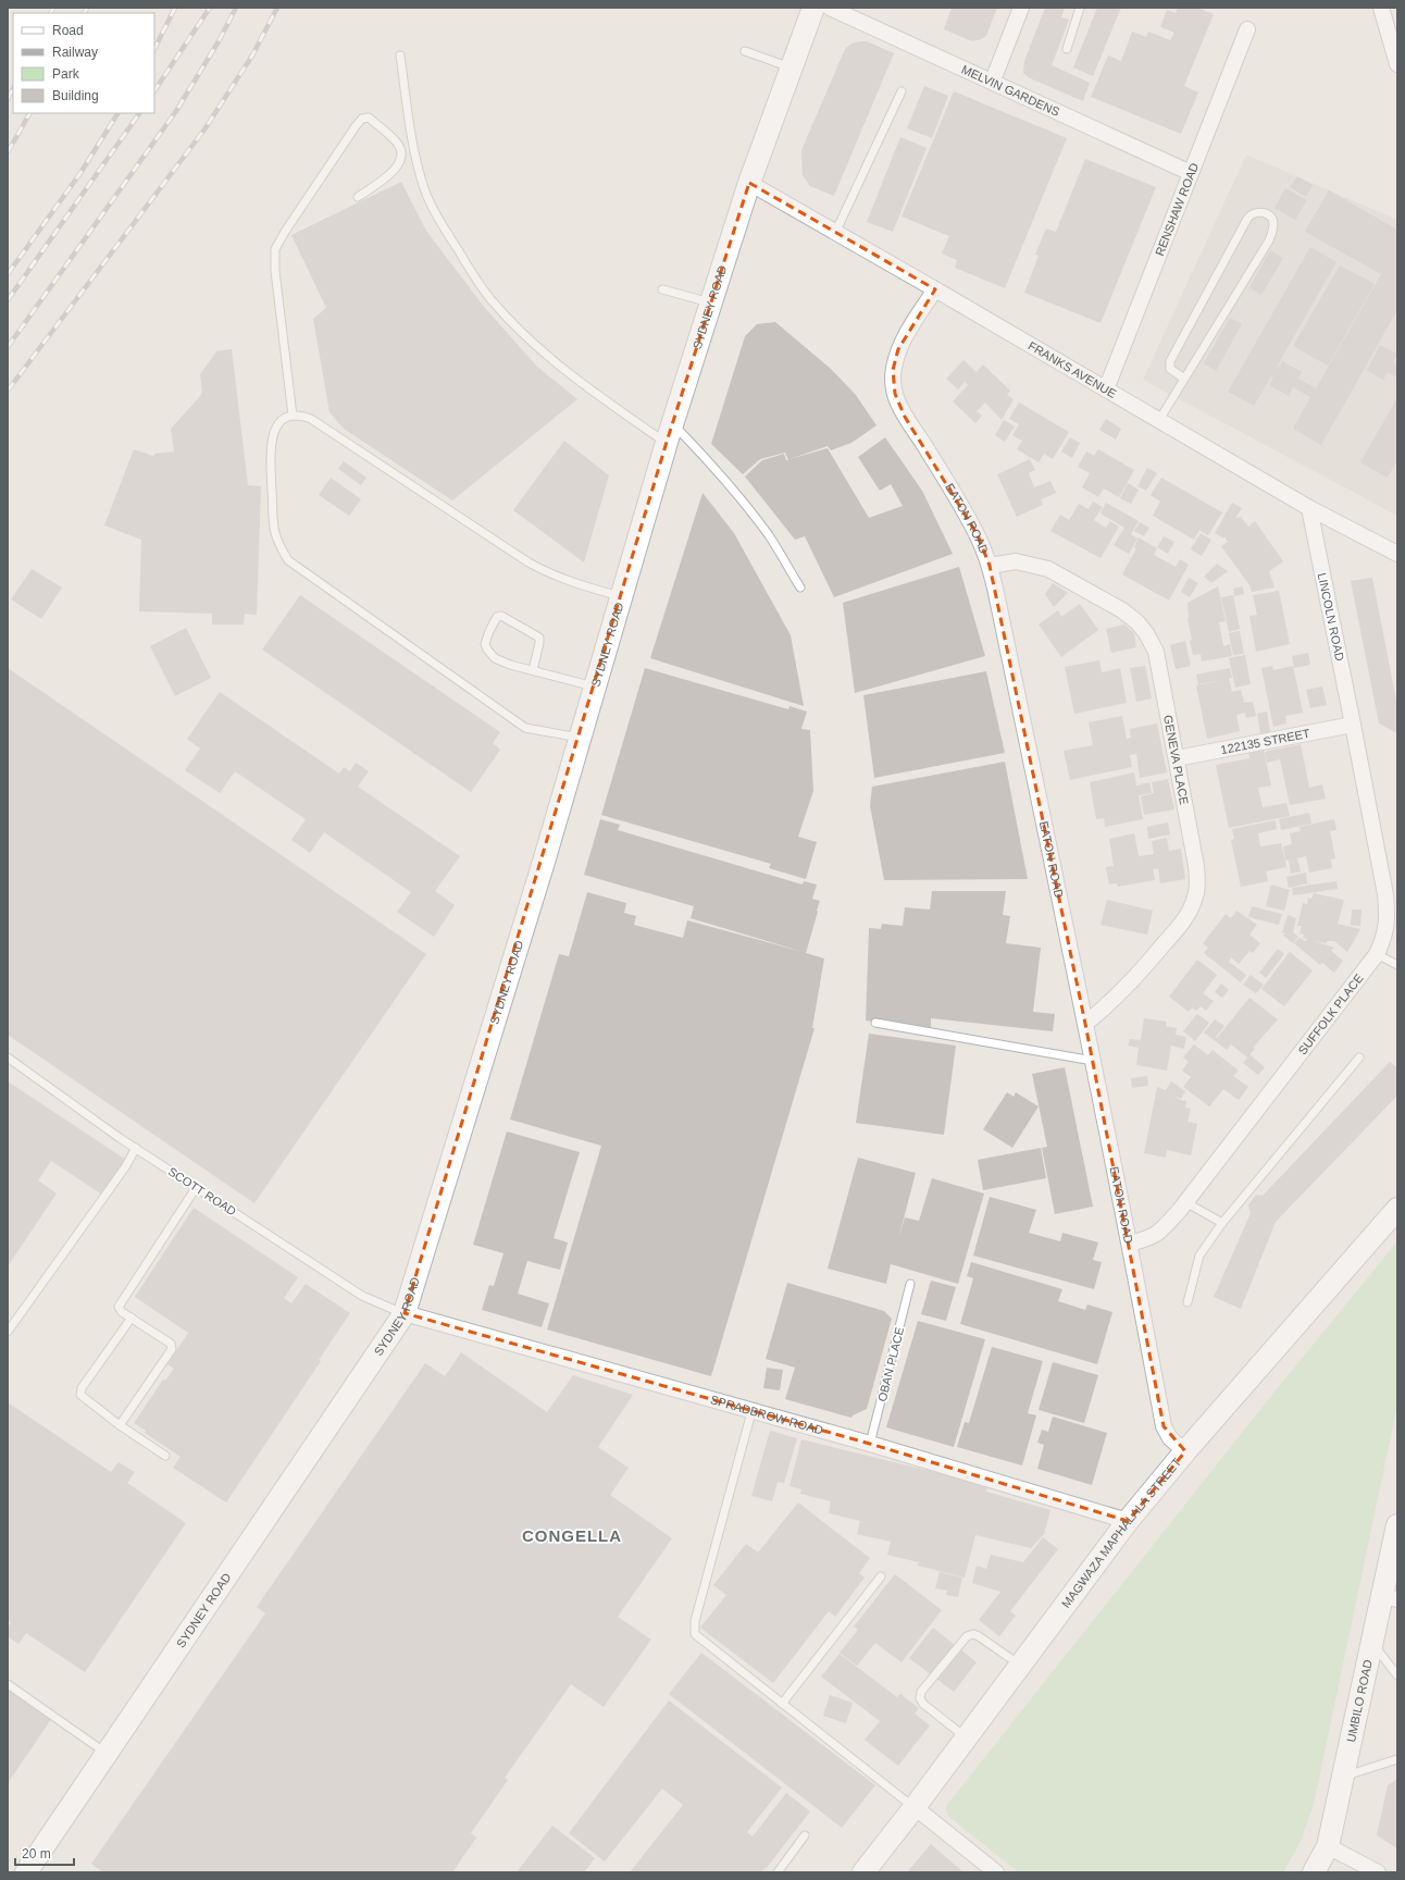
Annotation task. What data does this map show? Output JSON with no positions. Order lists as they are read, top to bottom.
{
  "streets": {
    "main road": ["SYDNEY ROAD", "MAGWAZA MAPHALALA STREET", "UMBILO ROAD"],
    "street": [
      "MELVIN GARDENS",
      "RENSHAW ROAD",
      "FRANKS AVENUE",
      "EATON ROAD",
      "LINCOLN ROAD",
      "122135 STREET",
      "GENEVA PLACE",
      "SUFFOLK PLACE",
      "SPRADBROW ROAD"
    ],
    "lane": ["SCOTT ROAD", "OBAN PLACE"]
  },
  "crossings": [
    ["MELVIN GARDENS", "RENSHAW ROAD"],
    ["RENSHAW ROAD", "FRANKS AVENUE"],
    ["SYDNEY ROAD", "FRANKS AVENUE"],
    ["SYDNEY ROAD", "SCOTT ROAD"],
    ["SYDNEY ROAD", "SPRADBROW ROAD"],
    ["FRANKS AVENUE", "EATON ROAD"],
    ["FRANKS AVENUE", "LINCOLN ROAD"],
    ["EATON ROAD", "GENEVA PLACE"],
    ["EATON ROAD", "SUFFOLK PLACE"],
    ["EATON ROAD", "MAGWAZA MAPHALALA STREET"],
    ["LINCOLN ROAD", "122135 STREET"],
    ["LINCOLN ROAD", "SUFFOLK PLACE"],
    ["122135 STREET", "GENEVA PLACE"],
    ["122135 STREET", "SUFFOLK PLACE"],
    ["SCOTT ROAD", "SPRADBROW ROAD"],
    ["OBAN PLACE", "SPRADBROW ROAD"],
    ["SPRADBROW ROAD", "MAGWAZA MAPHALALA STREET"]
  ],
  "districts": ["CONGELLA"],
  "legend": [
    "Road",
    "Railway",
    "Park",
    "Building"
  ],
  "scale_bar": "20 m"
}
